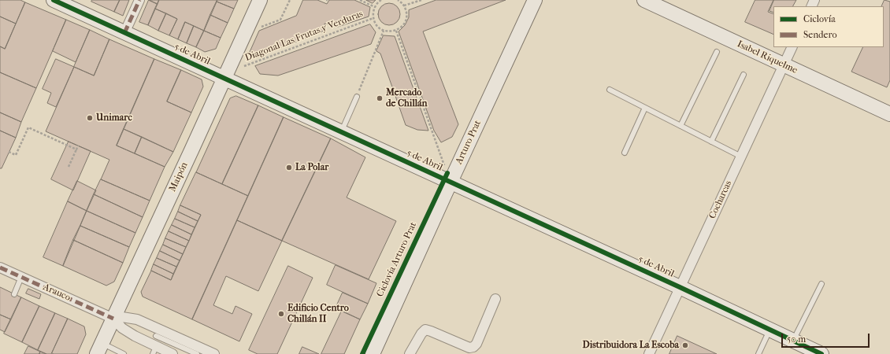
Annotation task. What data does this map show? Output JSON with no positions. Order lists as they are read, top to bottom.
{
  "streets": {
    "street": [
      "5 de Abril",
      "Isabel Riquelme",
      "Arturo Prat",
      "Maipón",
      "Cocharcas",
      "Arauco"
    ],
    "path": ["Diagonal Las Frutas y Verduras"],
    "cycle path": ["Ciclovía Arturo Prat"]
  },
  "crossings": [
    ["5 de Abril", "Arturo Prat"],
    ["5 de Abril", "Maipón"],
    ["5 de Abril", "Cocharcas"],
    ["Isabel Riquelme", "Cocharcas"],
    ["Maipón", "Arauco"]
  ],
  "places": [
    "Mercado de Chillán",
    "Unimarc",
    "La Polar",
    "Edificio Centro Chillán II",
    "Distribuidora La Escoba"
  ],
  "legend": ["Ciclovía", "Sendero"],
  "scale_bar": "50 m"
}
